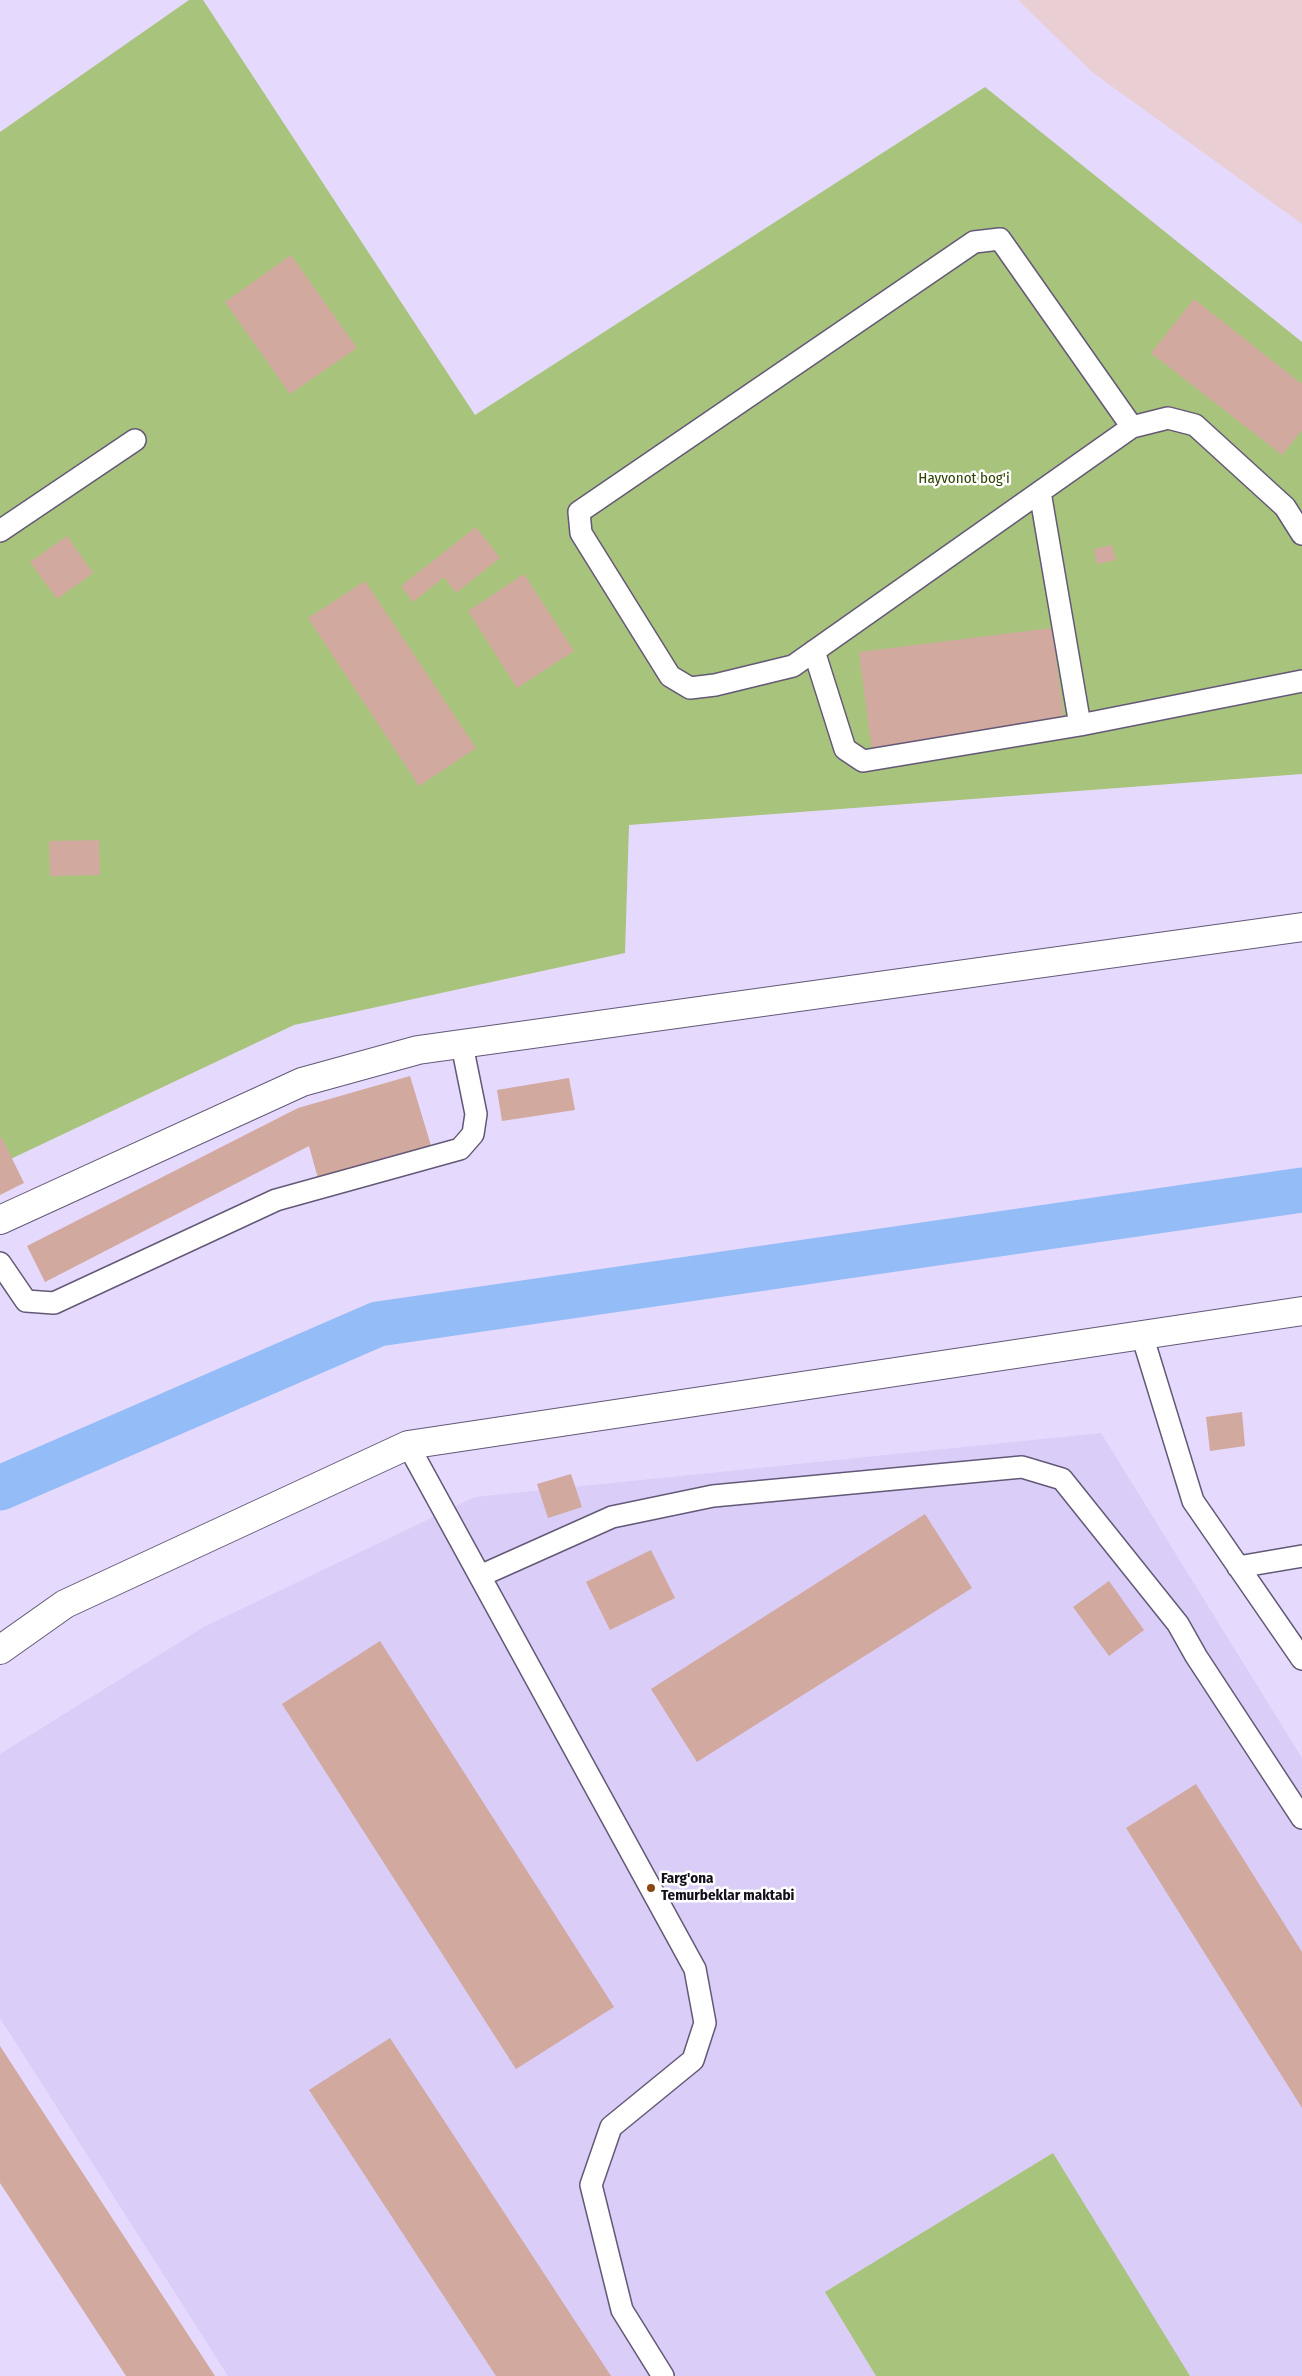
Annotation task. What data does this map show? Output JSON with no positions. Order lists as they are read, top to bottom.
{
  "parks": ["Hayvonot bog'i"],
  "places": ["Farg'ona Temurbeklar maktabi"]
}
